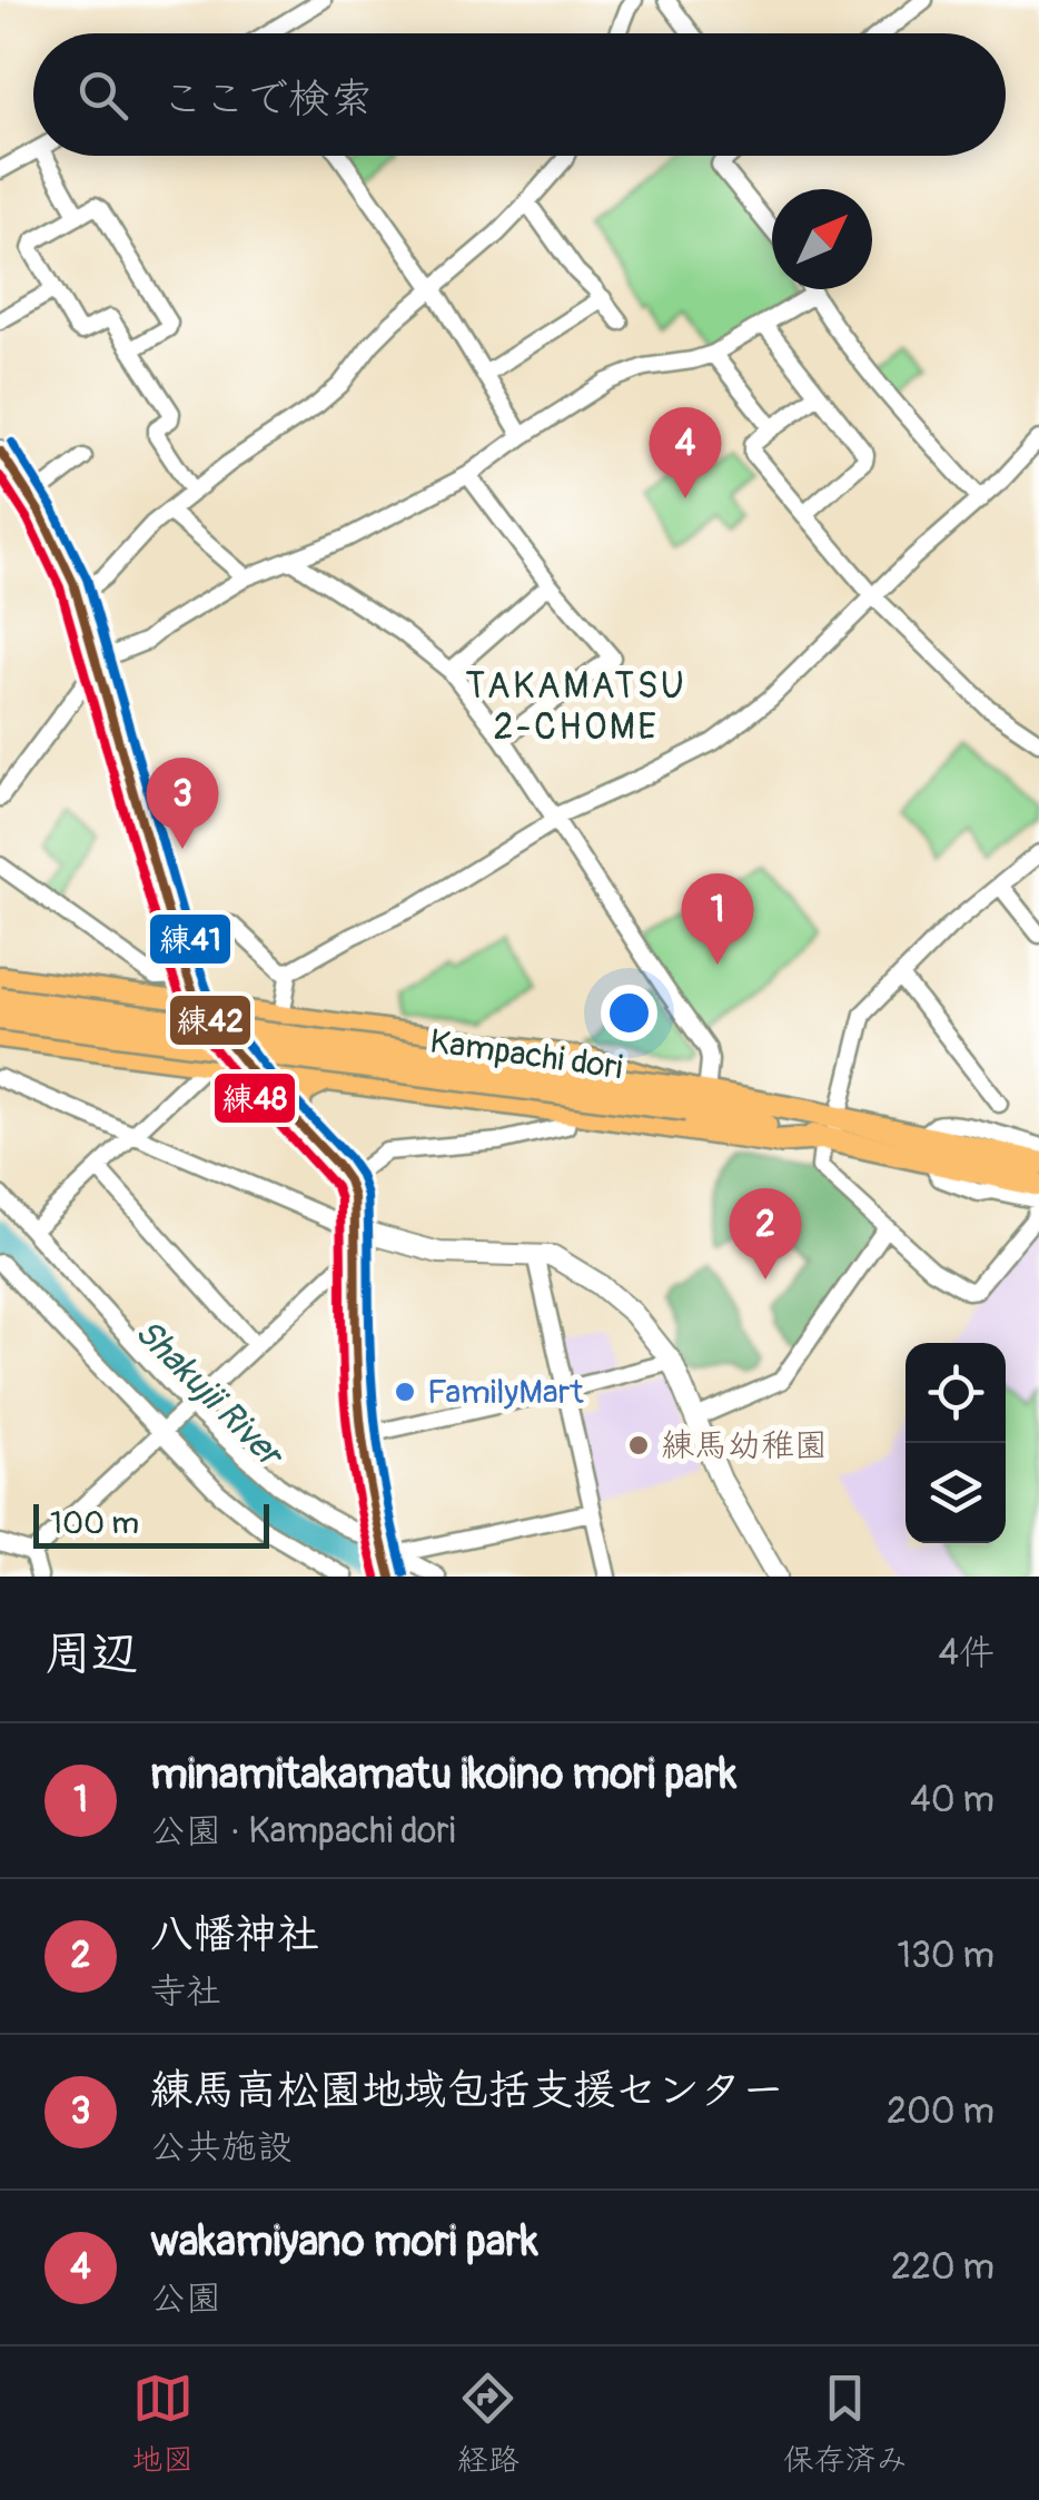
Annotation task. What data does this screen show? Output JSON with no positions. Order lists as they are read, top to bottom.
{
  "streets": {
    "main road": ["Kampachi dori"]
  },
  "districts": ["TAKAMATSU 2-CHOME"],
  "water": ["Shakujii River"],
  "places": ["FamilyMart", "練馬幼稚園"],
  "lines": ["transit line 練41", "transit line 練42", "transit line 練48"],
  "scale_bar": "100 m",
  "north": "top right",
  "page": {
    "search": "ここで検索",
    "pins": [
      "4",
      "3",
      "1",
      "2"
    ],
    "scale": "100 m",
    "heading": ["周辺", "4件"],
    "list": [
      {
        "mark": "1",
        "name": "minamitakamatu ikoino mori park",
        "note": "公園 · Kampachi dori",
        "value": "40 m"
      },
      {
        "mark": "2",
        "name": "八幡神社",
        "note": "寺社",
        "value": "130 m"
      },
      {
        "mark": "3",
        "name": "練馬高松園地域包括支援センター",
        "note": "公共施設",
        "value": "200 m"
      },
      {
        "mark": "4",
        "name": "wakamiyano mori park",
        "note": "公園",
        "value": "220 m"
      }
    ],
    "nav": ["地図", "経路", "保存済み"]
  }
}
